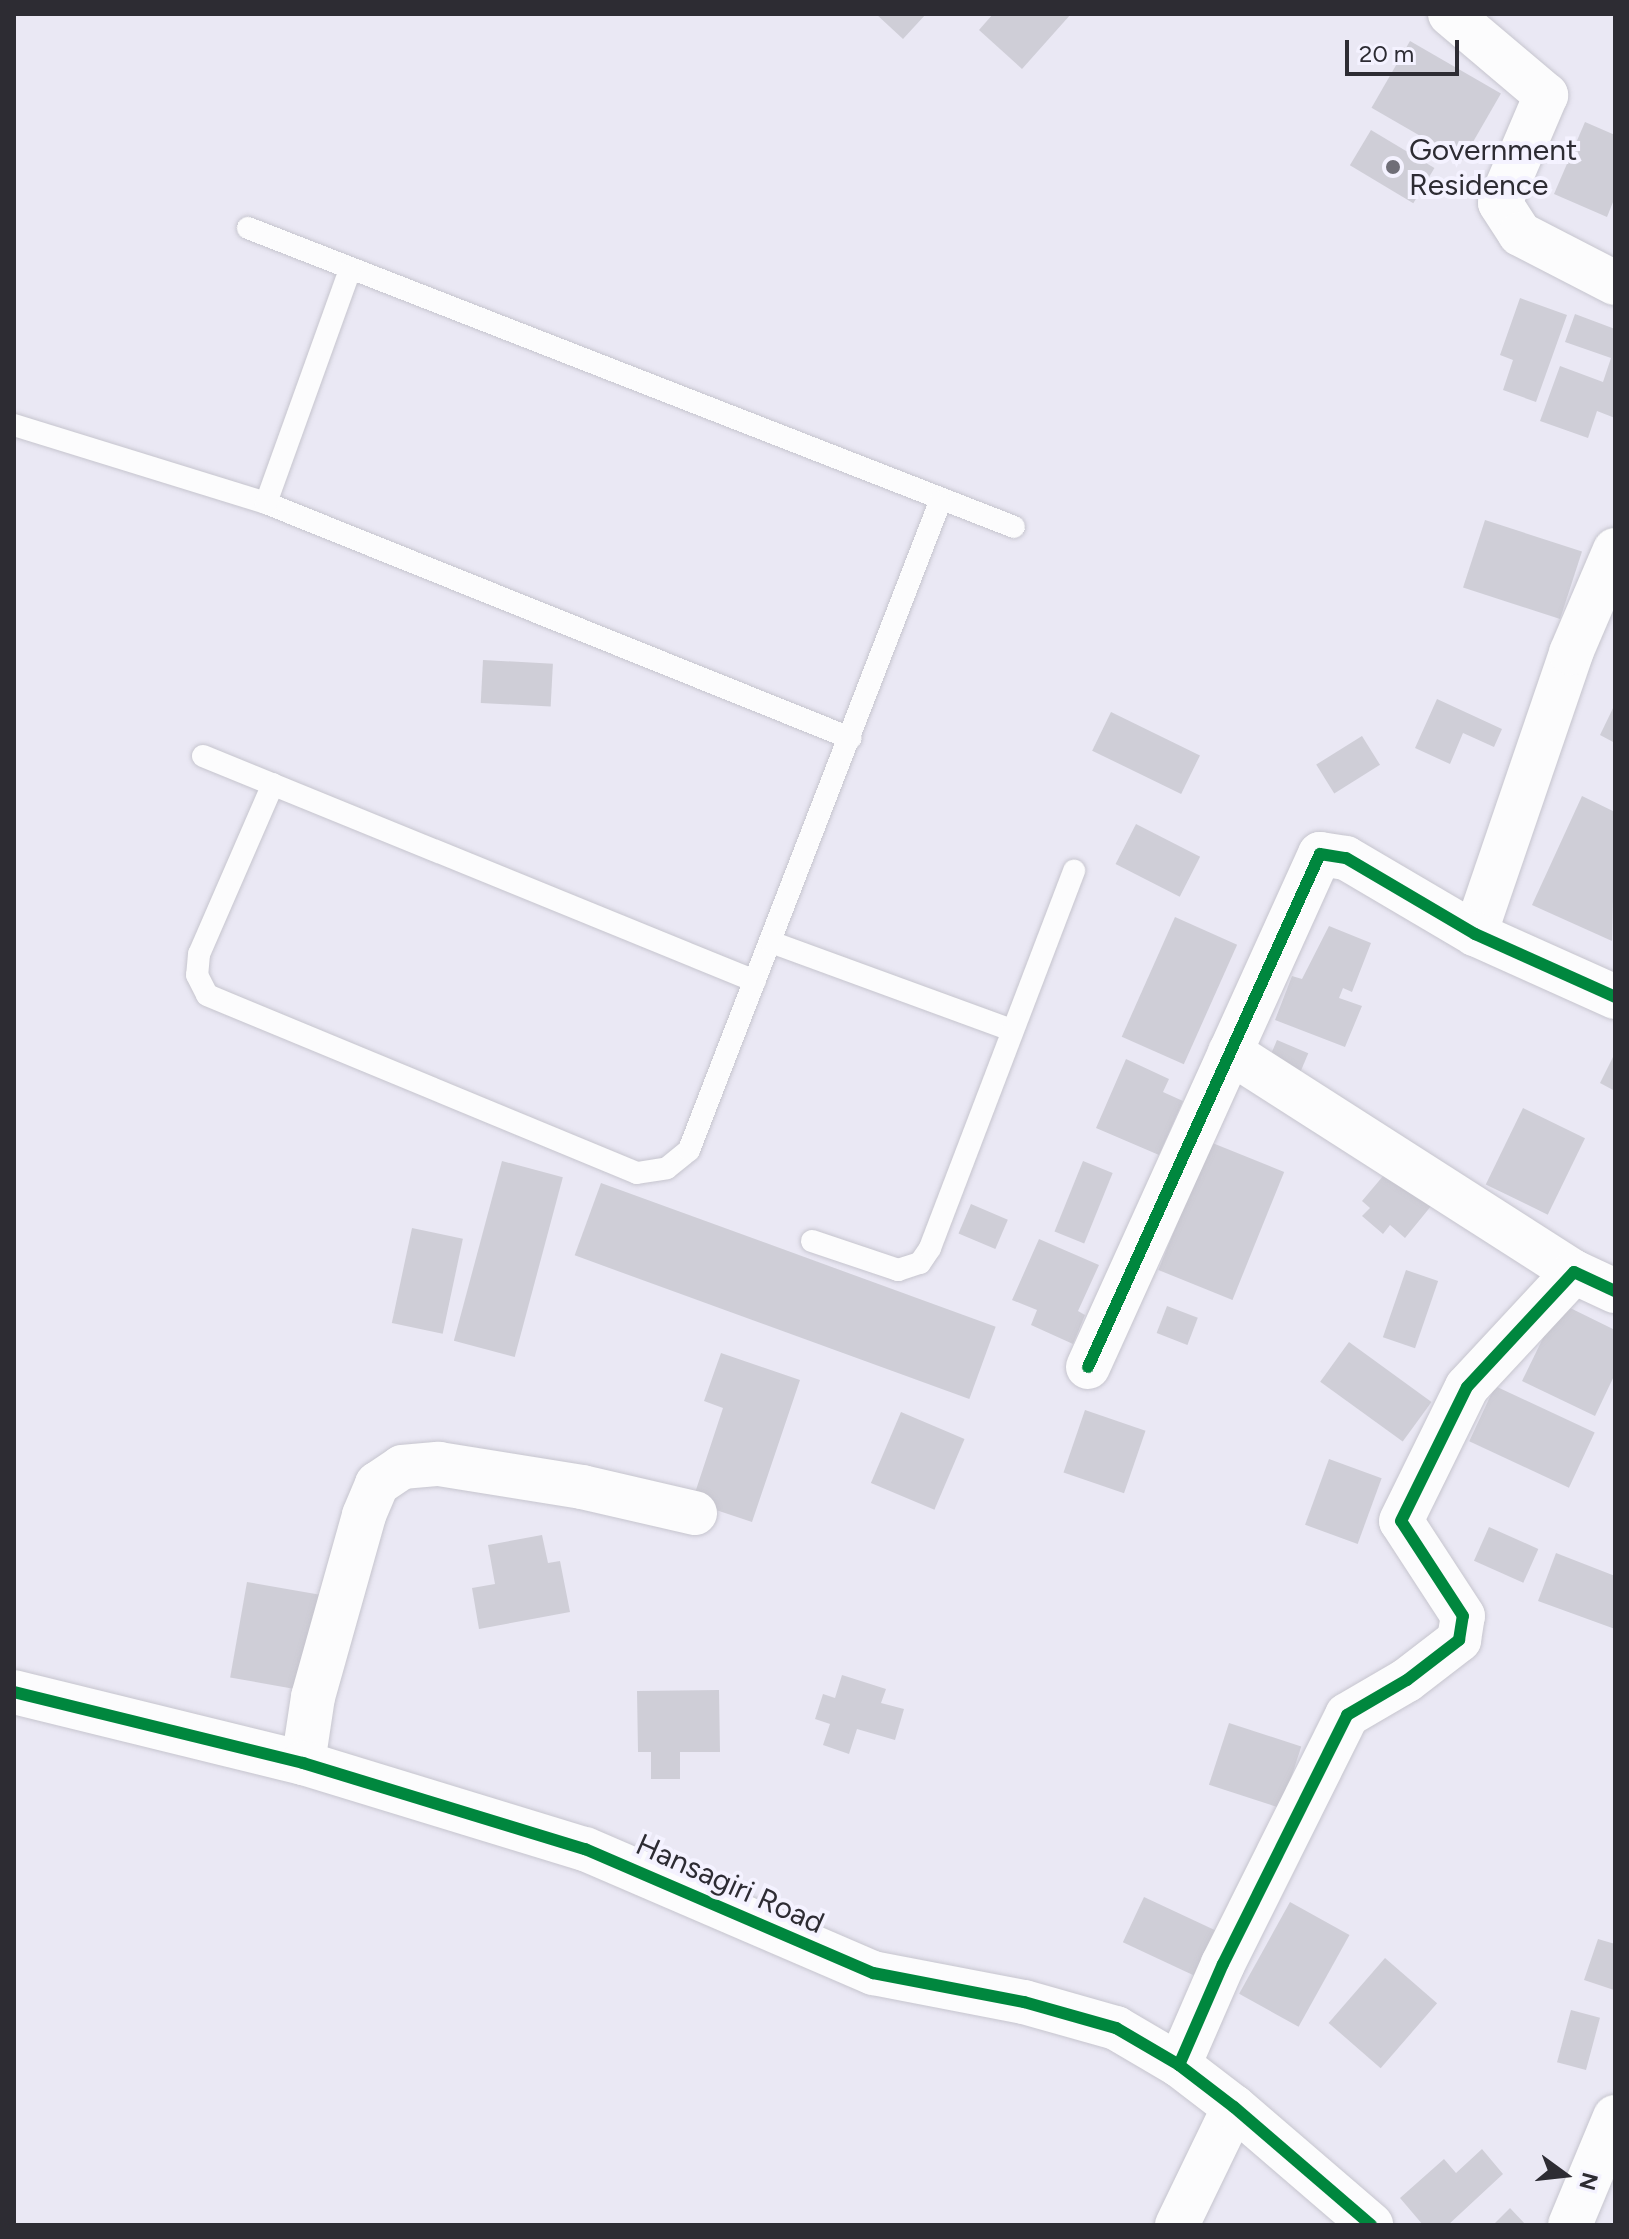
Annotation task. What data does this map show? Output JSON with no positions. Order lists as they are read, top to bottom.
{
  "streets": {
    "street": ["Hansagiri Road"]
  },
  "places": ["Government Residence"],
  "scale_bar": "20 m",
  "north": "right"
}
